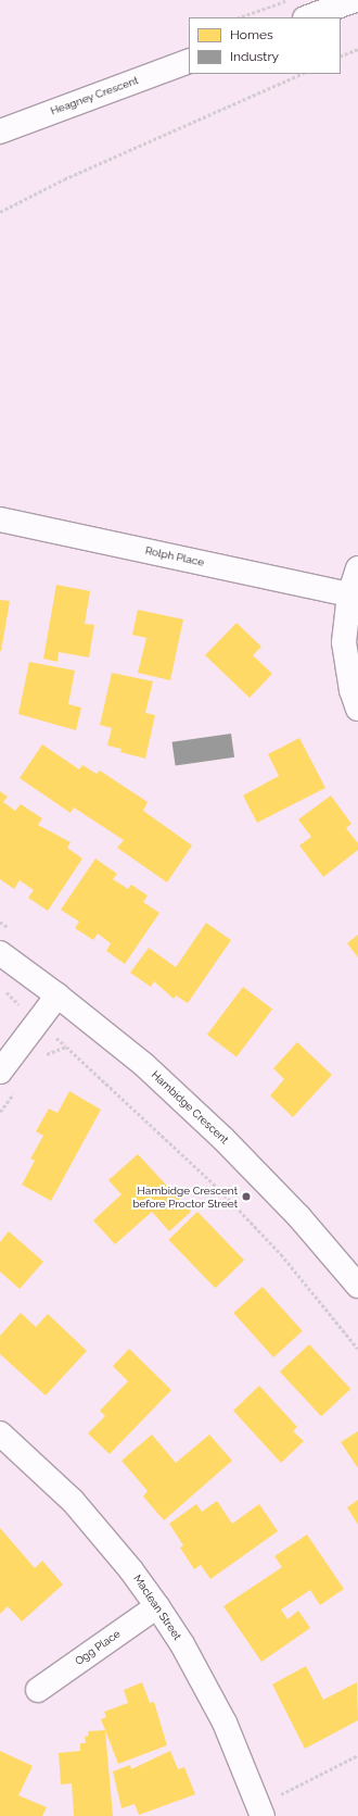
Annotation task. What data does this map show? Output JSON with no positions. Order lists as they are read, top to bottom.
{
  "streets": {
    "street": [
      "Heagney Crescent",
      "Rolph Place",
      "Hambidge Crescent",
      "Maclean Street",
      "Ogg Place"
    ]
  },
  "crossings": [
    ["Maclean Street", "Ogg Place"]
  ],
  "places": ["Hambidge Crescent before Proctor Street"],
  "legend": ["Homes", "Industry"]
}
